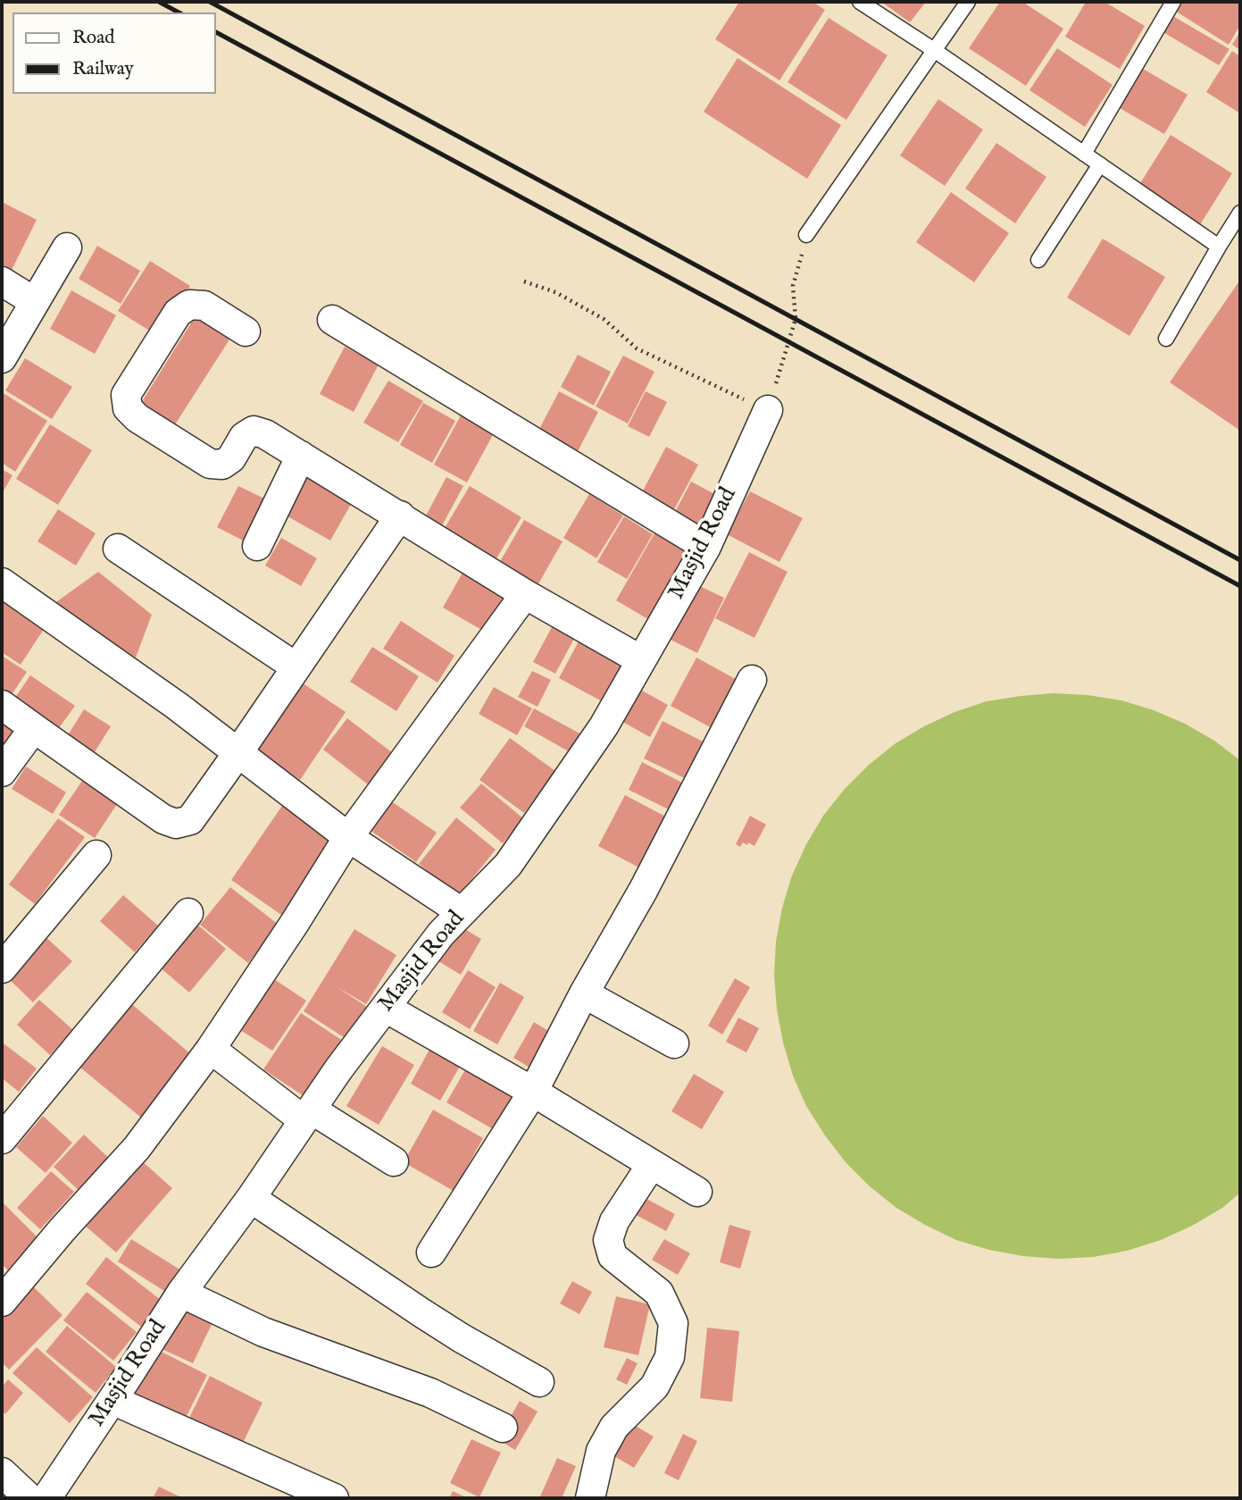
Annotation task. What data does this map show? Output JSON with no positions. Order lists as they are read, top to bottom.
{
  "streets": {
    "street": ["Masjid Road"]
  },
  "legend": ["Road", "Railway"]
}
